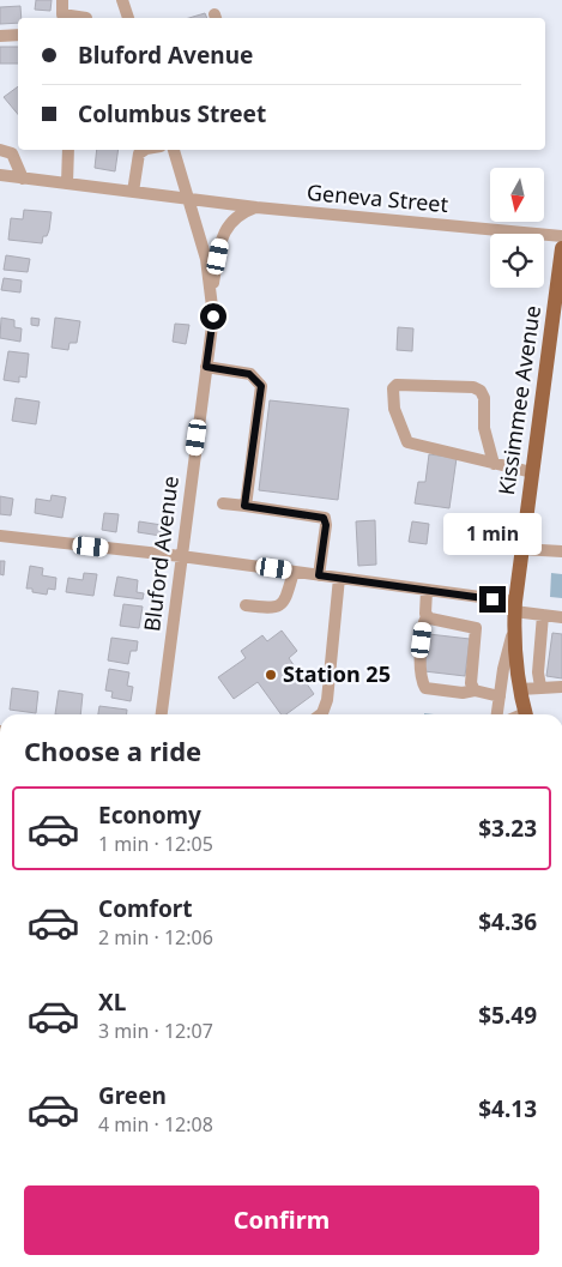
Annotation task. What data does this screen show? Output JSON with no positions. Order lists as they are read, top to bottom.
{
  "streets": {
    "main road": ["Kissimmee Avenue"],
    "street": ["Geneva Street", "Bluford Avenue"]
  },
  "crossings": [
    ["Geneva Street", "Bluford Avenue"]
  ],
  "places": ["Station 25"],
  "north": "bottom",
  "page": {
    "banner": ["Bluford Avenue", "Columbus Street"],
    "bubble": "1 min",
    "heading": "Choose a ride",
    "list": [
      {
        "name": "Economy",
        "note": "1 min · 12:05",
        "value": "$3.23"
      },
      {
        "name": "Comfort",
        "note": "2 min · 12:06",
        "value": "$4.36"
      },
      {
        "name": "XL",
        "note": "3 min · 12:07",
        "value": "$5.49"
      },
      {
        "name": "Green",
        "note": "4 min · 12:08",
        "value": "$4.13"
      }
    ],
    "buttons": "Confirm"
  }
}
